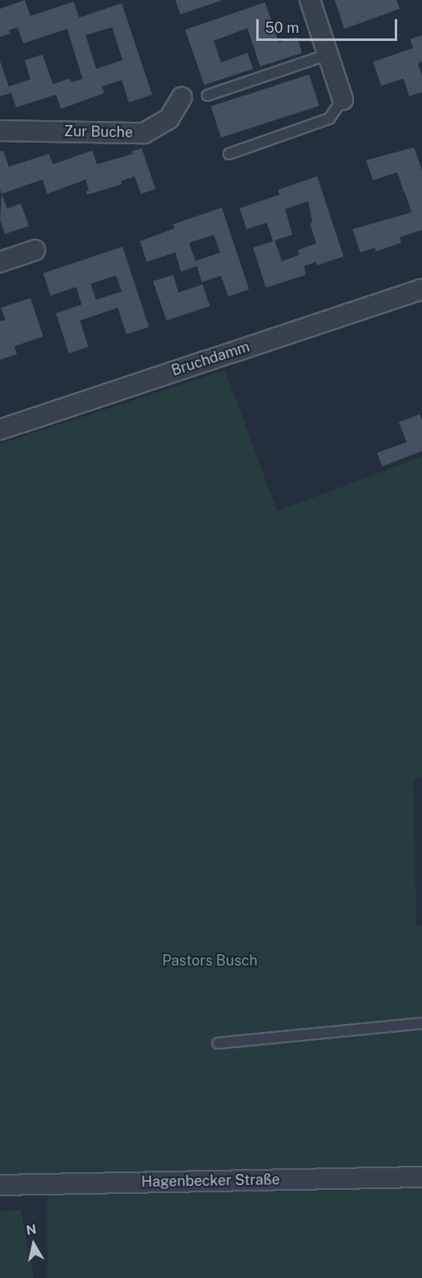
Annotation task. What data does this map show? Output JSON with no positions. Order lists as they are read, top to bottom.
{
  "streets": {
    "street": ["Zur Buche", "Bruchdamm", "Hagenbecker Straße"]
  },
  "parks": ["Pastors Busch"],
  "scale_bar": "50 m",
  "north": "top"
}
